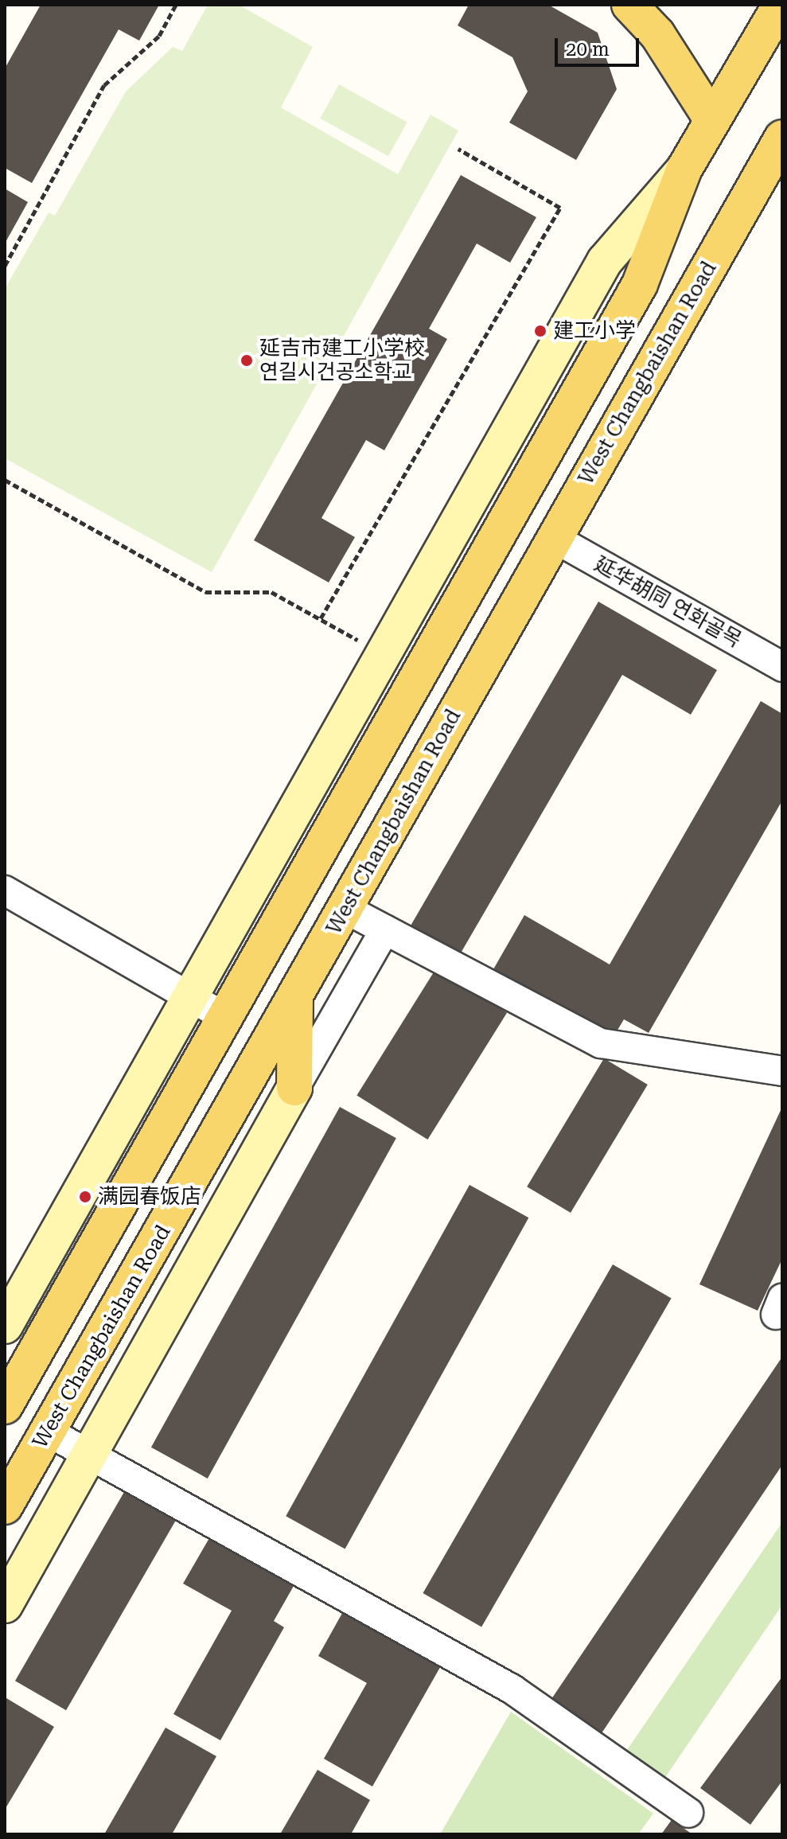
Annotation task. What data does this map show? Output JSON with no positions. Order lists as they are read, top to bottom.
{
  "streets": {
    "main road": ["West Changbaishan Road"],
    "street": ["延华胡同 연화골목"]
  },
  "crossings": [
    ["West Changbaishan Road", "延华胡同 연화골목"]
  ],
  "places": ["建工小学", "延吉市建工小学校 연길시건공소학교", "满园春饭店"],
  "scale_bar": "20 m"
}
